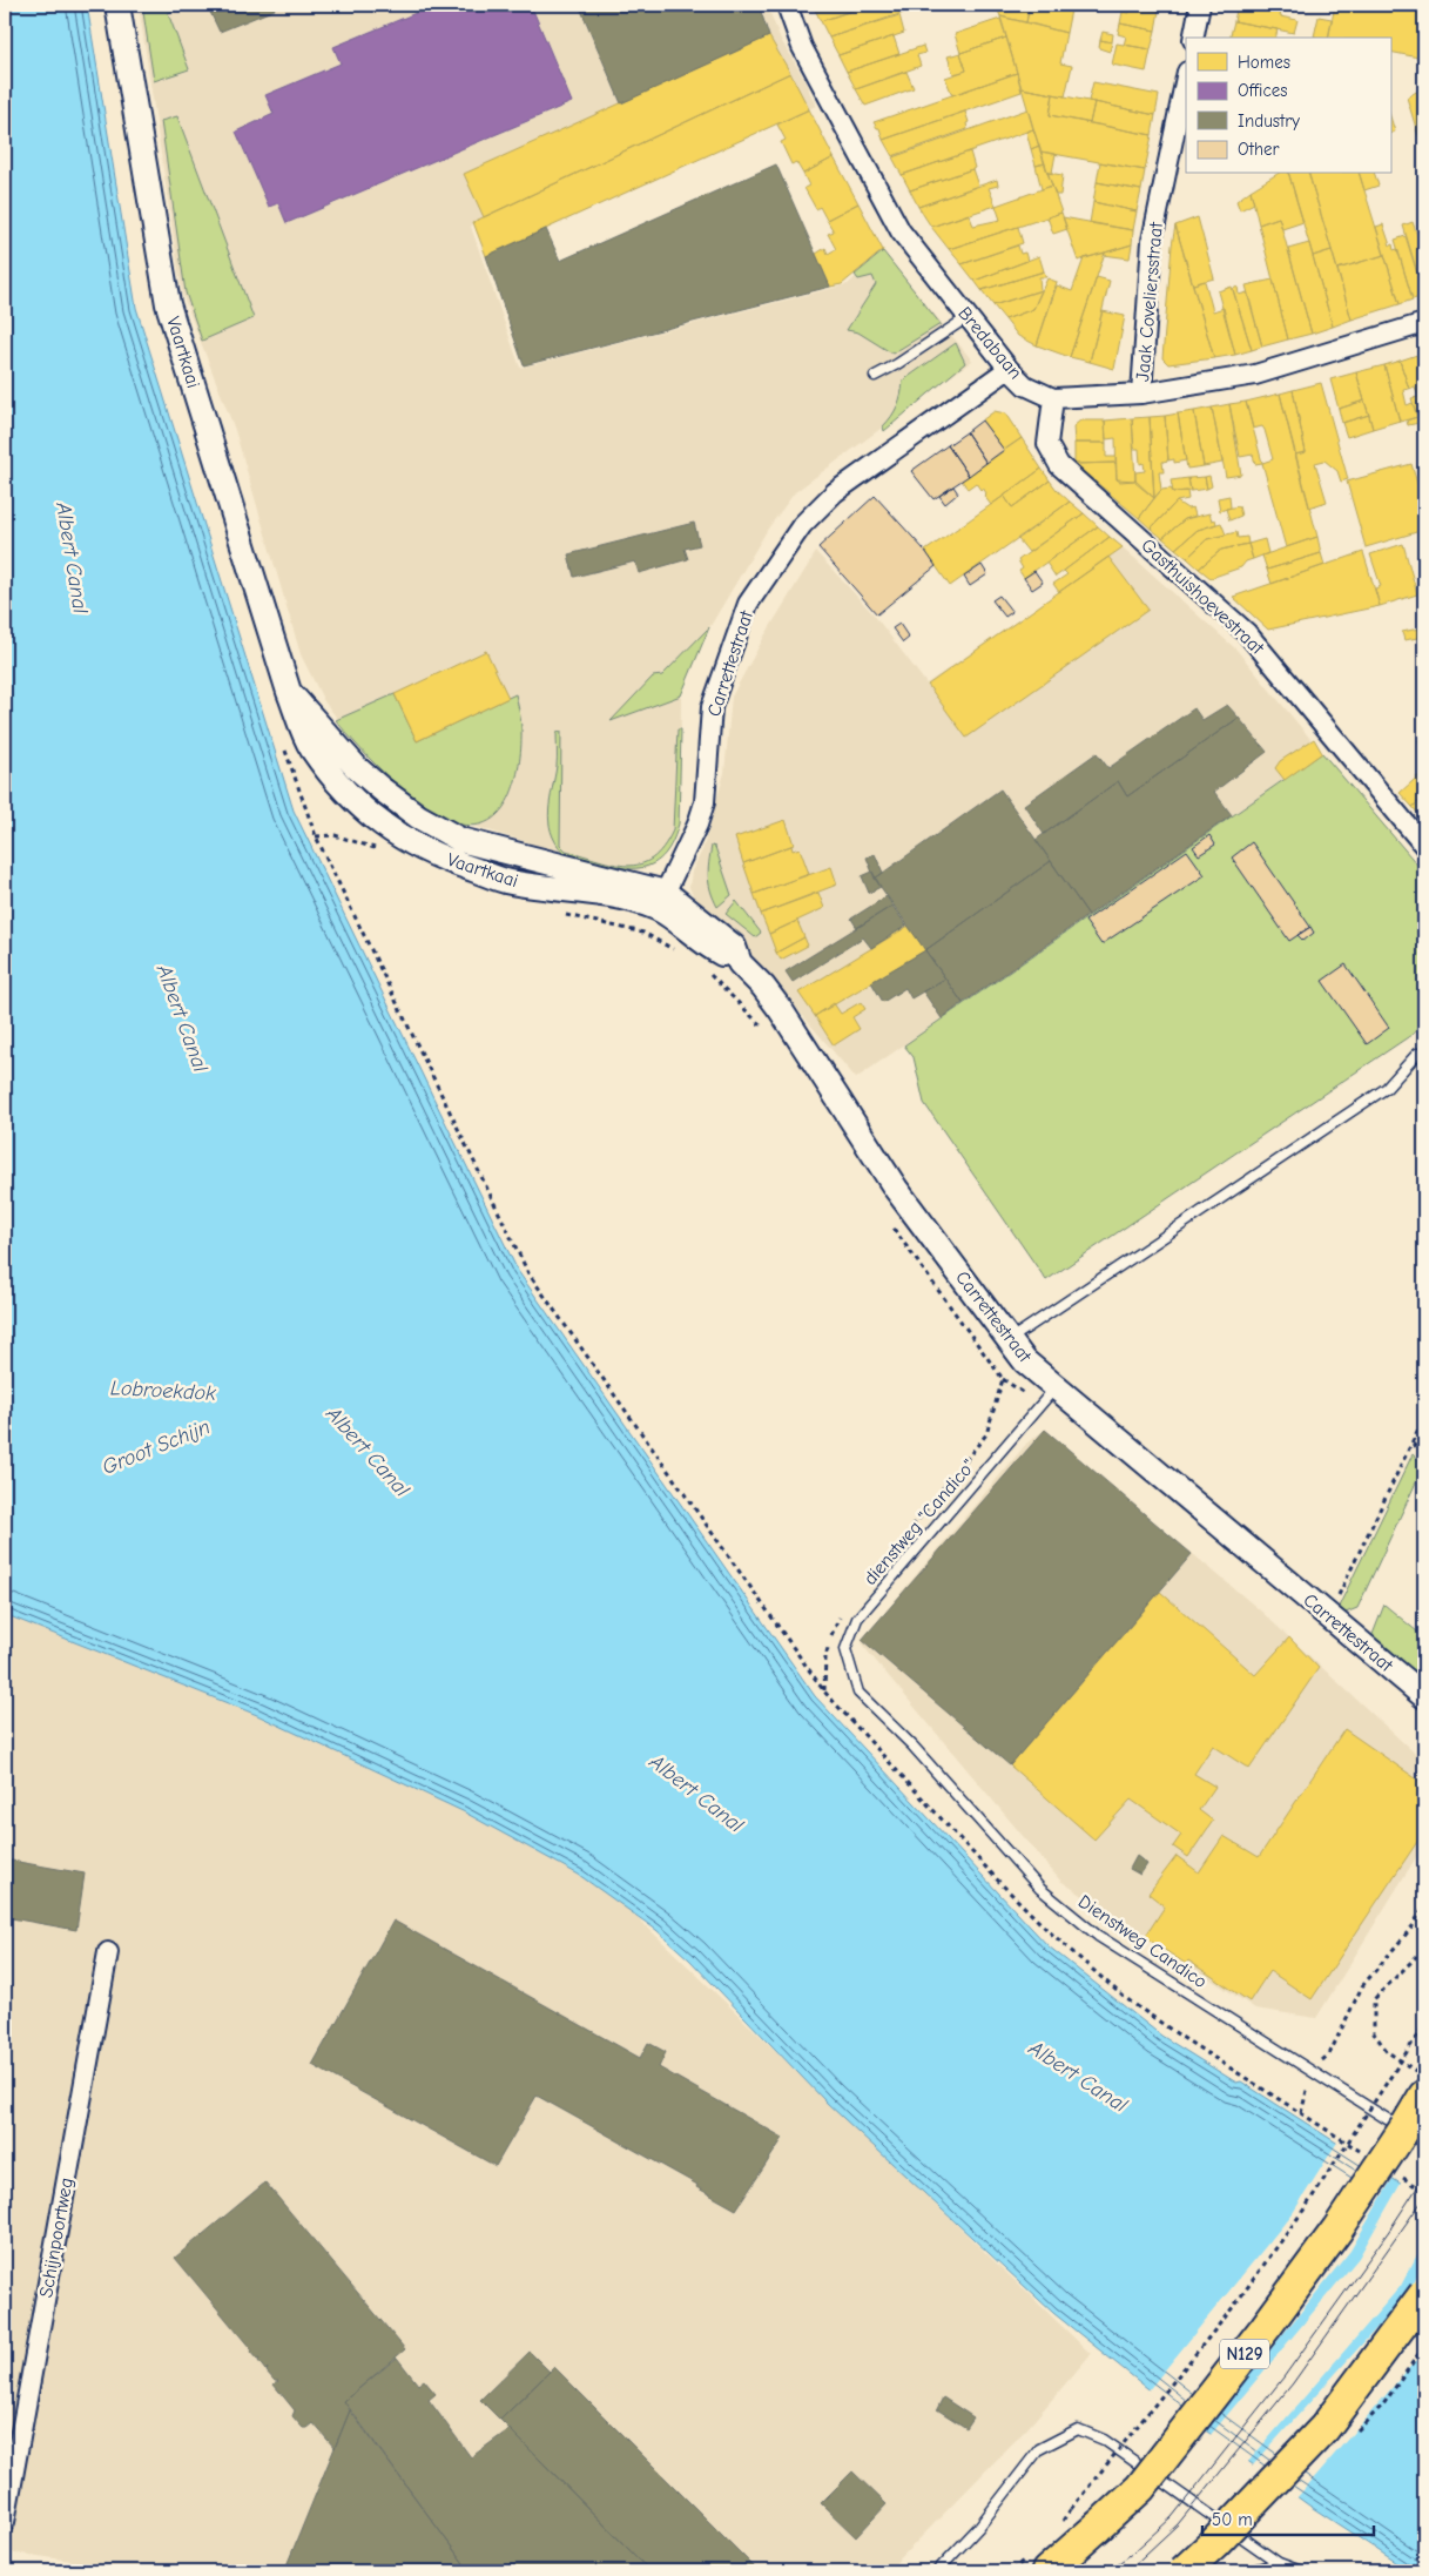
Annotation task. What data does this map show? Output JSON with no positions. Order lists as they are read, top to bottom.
{
  "streets": {
    "main road": ["N129"],
    "street": [
      "Jaak Coveliersstraat",
      "Bredabaan",
      "Vaartkaai",
      "Gasthuishoevestraat",
      "Carrettestraat",
      "Schijnpoortweg"
    ],
    "lane": ["dienstweg \"Candico\"", "Dienstweg Candico"]
  },
  "crossings": [
    ["Jaak Coveliersstraat", "Bredabaan"],
    ["Bredabaan", "Gasthuishoevestraat"],
    ["Bredabaan", "Carrettestraat"],
    ["Vaartkaai", "Carrettestraat"],
    ["Carrettestraat", "dienstweg \"Candico\""],
    ["dienstweg \"Candico\"", "Dienstweg Candico"]
  ],
  "water": ["Albert Canal", "Lobroekdok", "Groot Schijn"],
  "legend": [
    "Homes",
    "Offices",
    "Industry",
    "Other"
  ],
  "scale_bar": "50 m"
}
